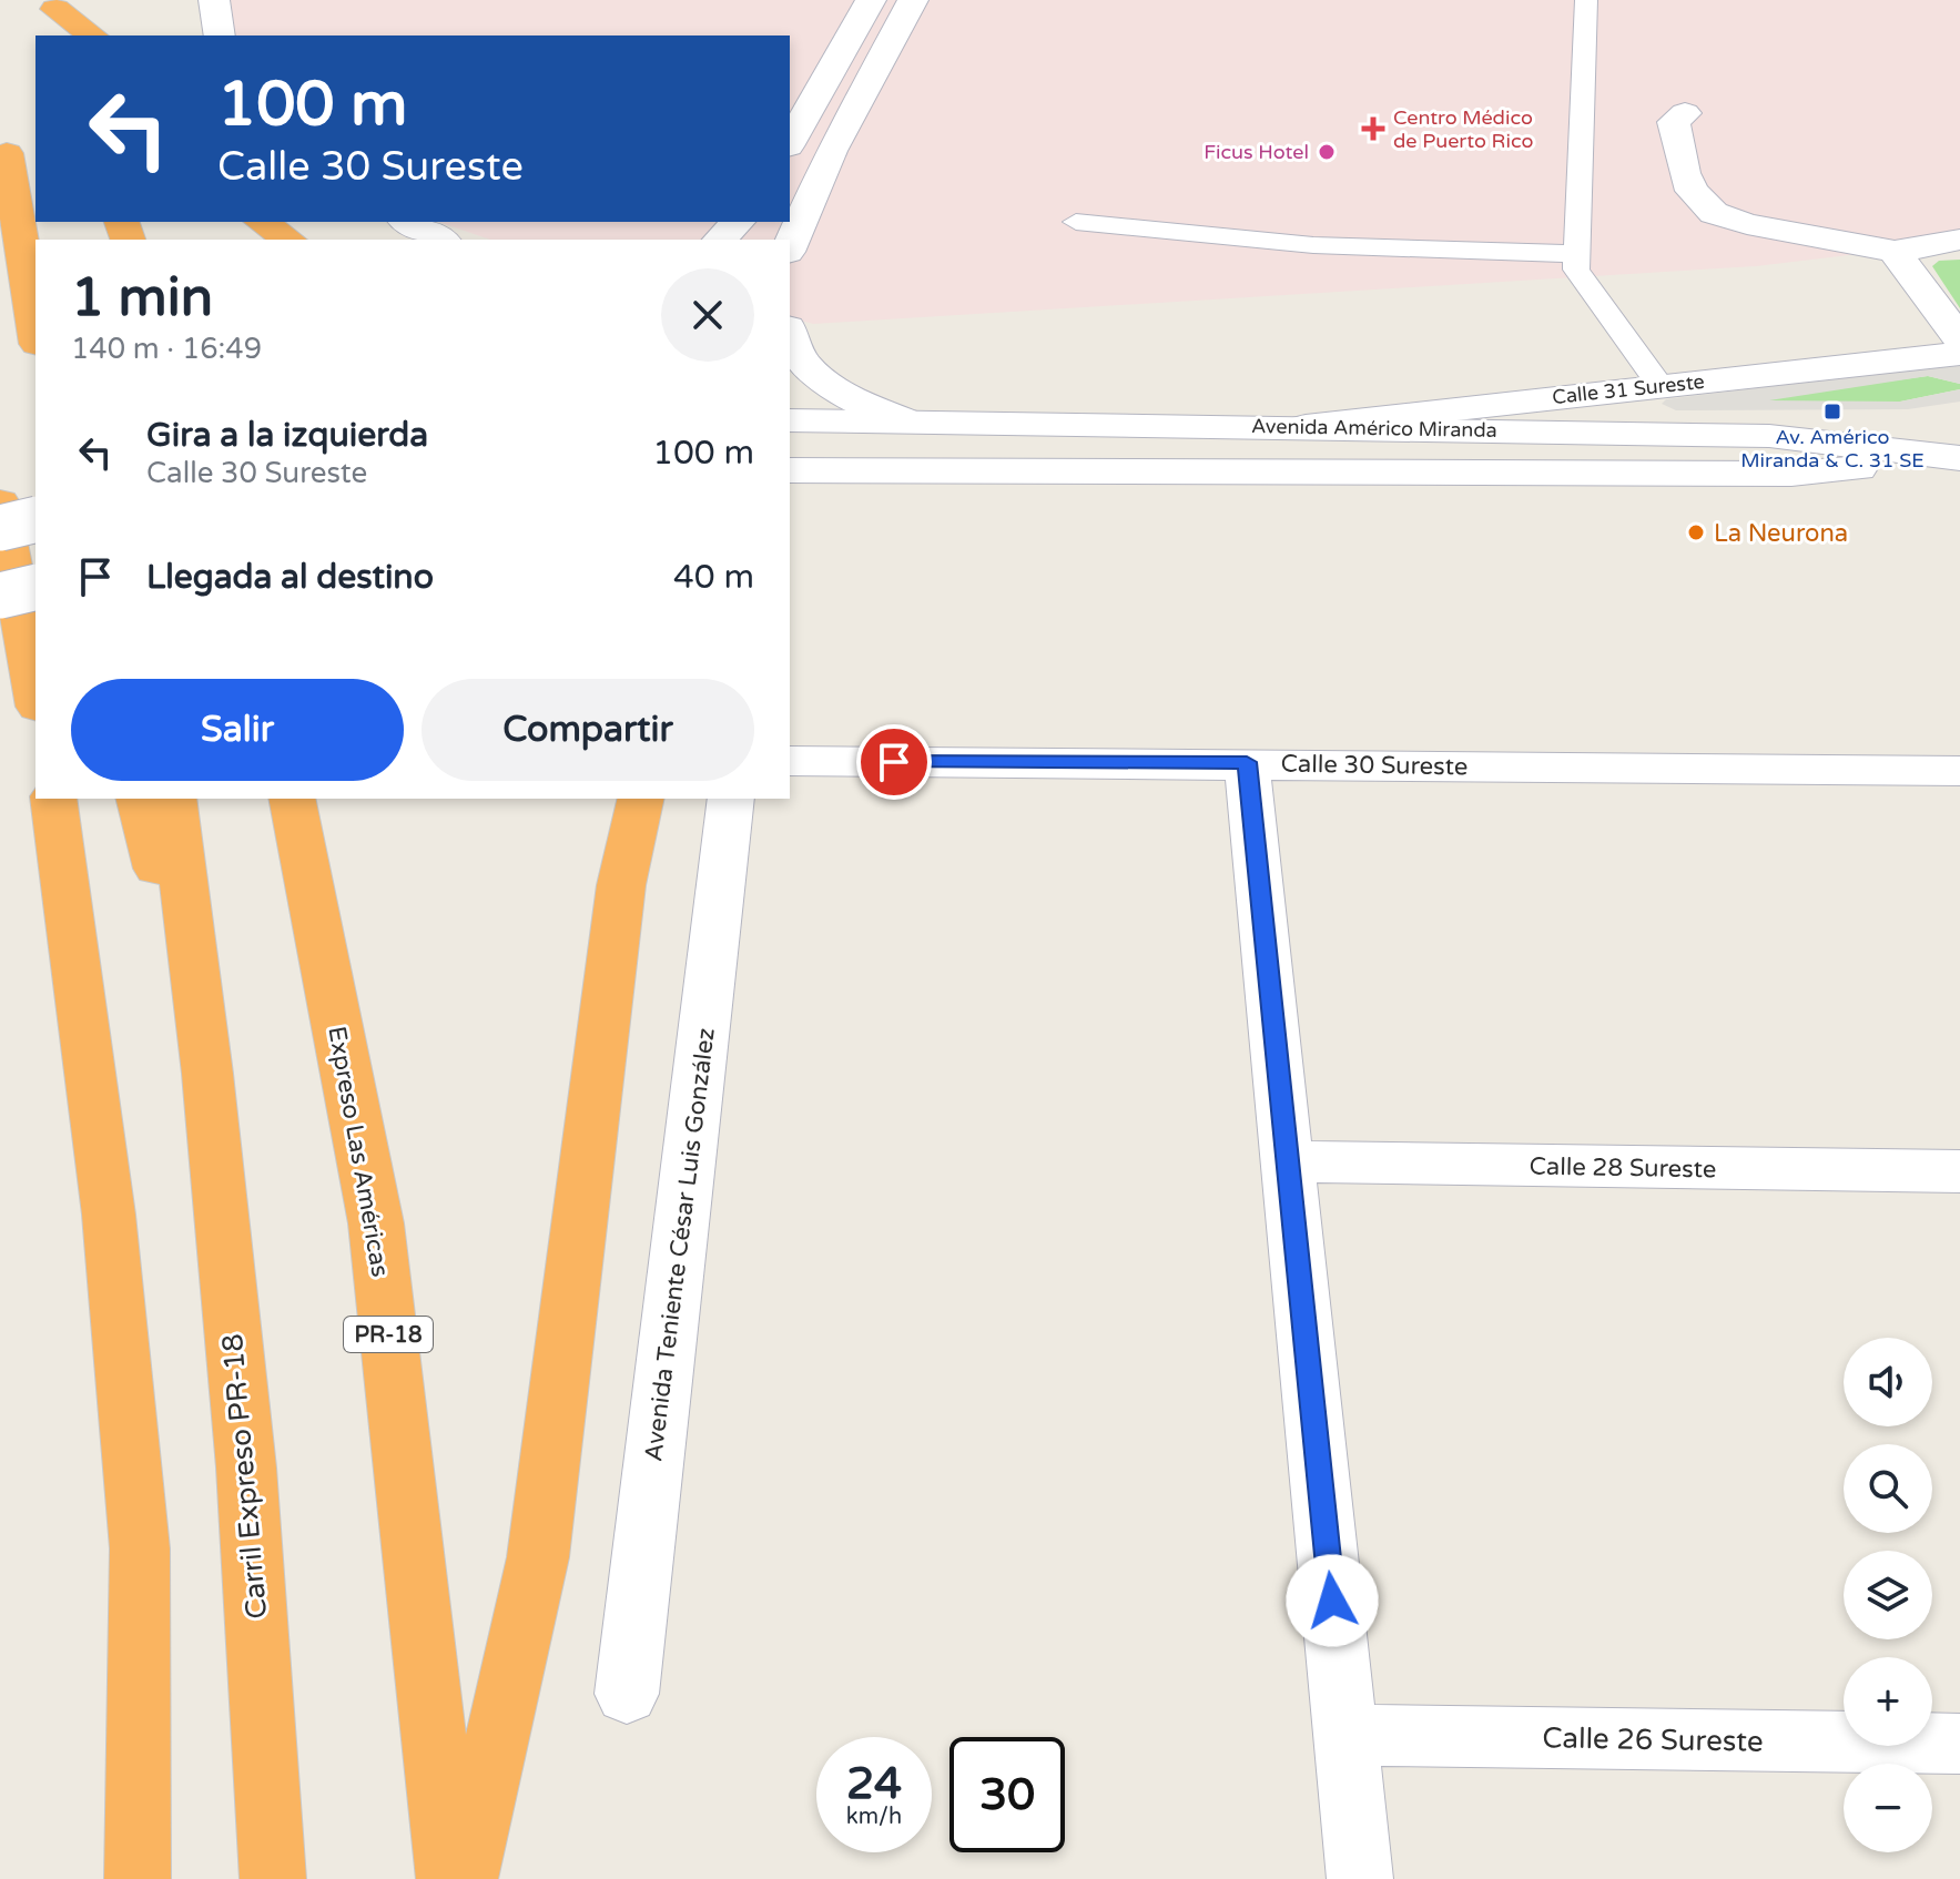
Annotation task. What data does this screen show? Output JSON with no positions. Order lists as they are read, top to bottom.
{
  "streets": {
    "highway": ["Expreso Las Américas", "PR-18", "Carril Expreso PR-18"],
    "street": [
      "Calle 31 Sureste",
      "Avenida Américo Miranda",
      "Calle 30 Sureste",
      "Calle 28 Sureste",
      "Avenida Teniente César Luis González",
      "Calle 26 Sureste"
    ]
  },
  "crossings": [
    ["Calle 31 Sureste", "Avenida Américo Miranda"]
  ],
  "places": {
    "health": ["Centro Médico de Puerto Rico"],
    "other": ["Ficus Hotel", "La Neurona"],
    "transit": ["Av. Américo Miranda & C. 31 SE"]
  },
  "page": {
    "turn": ["100 m", "Calle 30 Sureste"],
    "heading": ["1 min", "140 m · 16:49"],
    "list": [
      {
        "name": "Gira a la izquierda",
        "note": "Calle 30 Sureste",
        "value": "100 m"
      },
      {
        "name": "Llegada al destino",
        "value": "40 m"
      }
    ],
    "buttons": ["Salir", "Compartir"],
    "map_buttons": ["+", "−"],
    "speed": "24 km/h",
    "limit": "30"
  }
}
